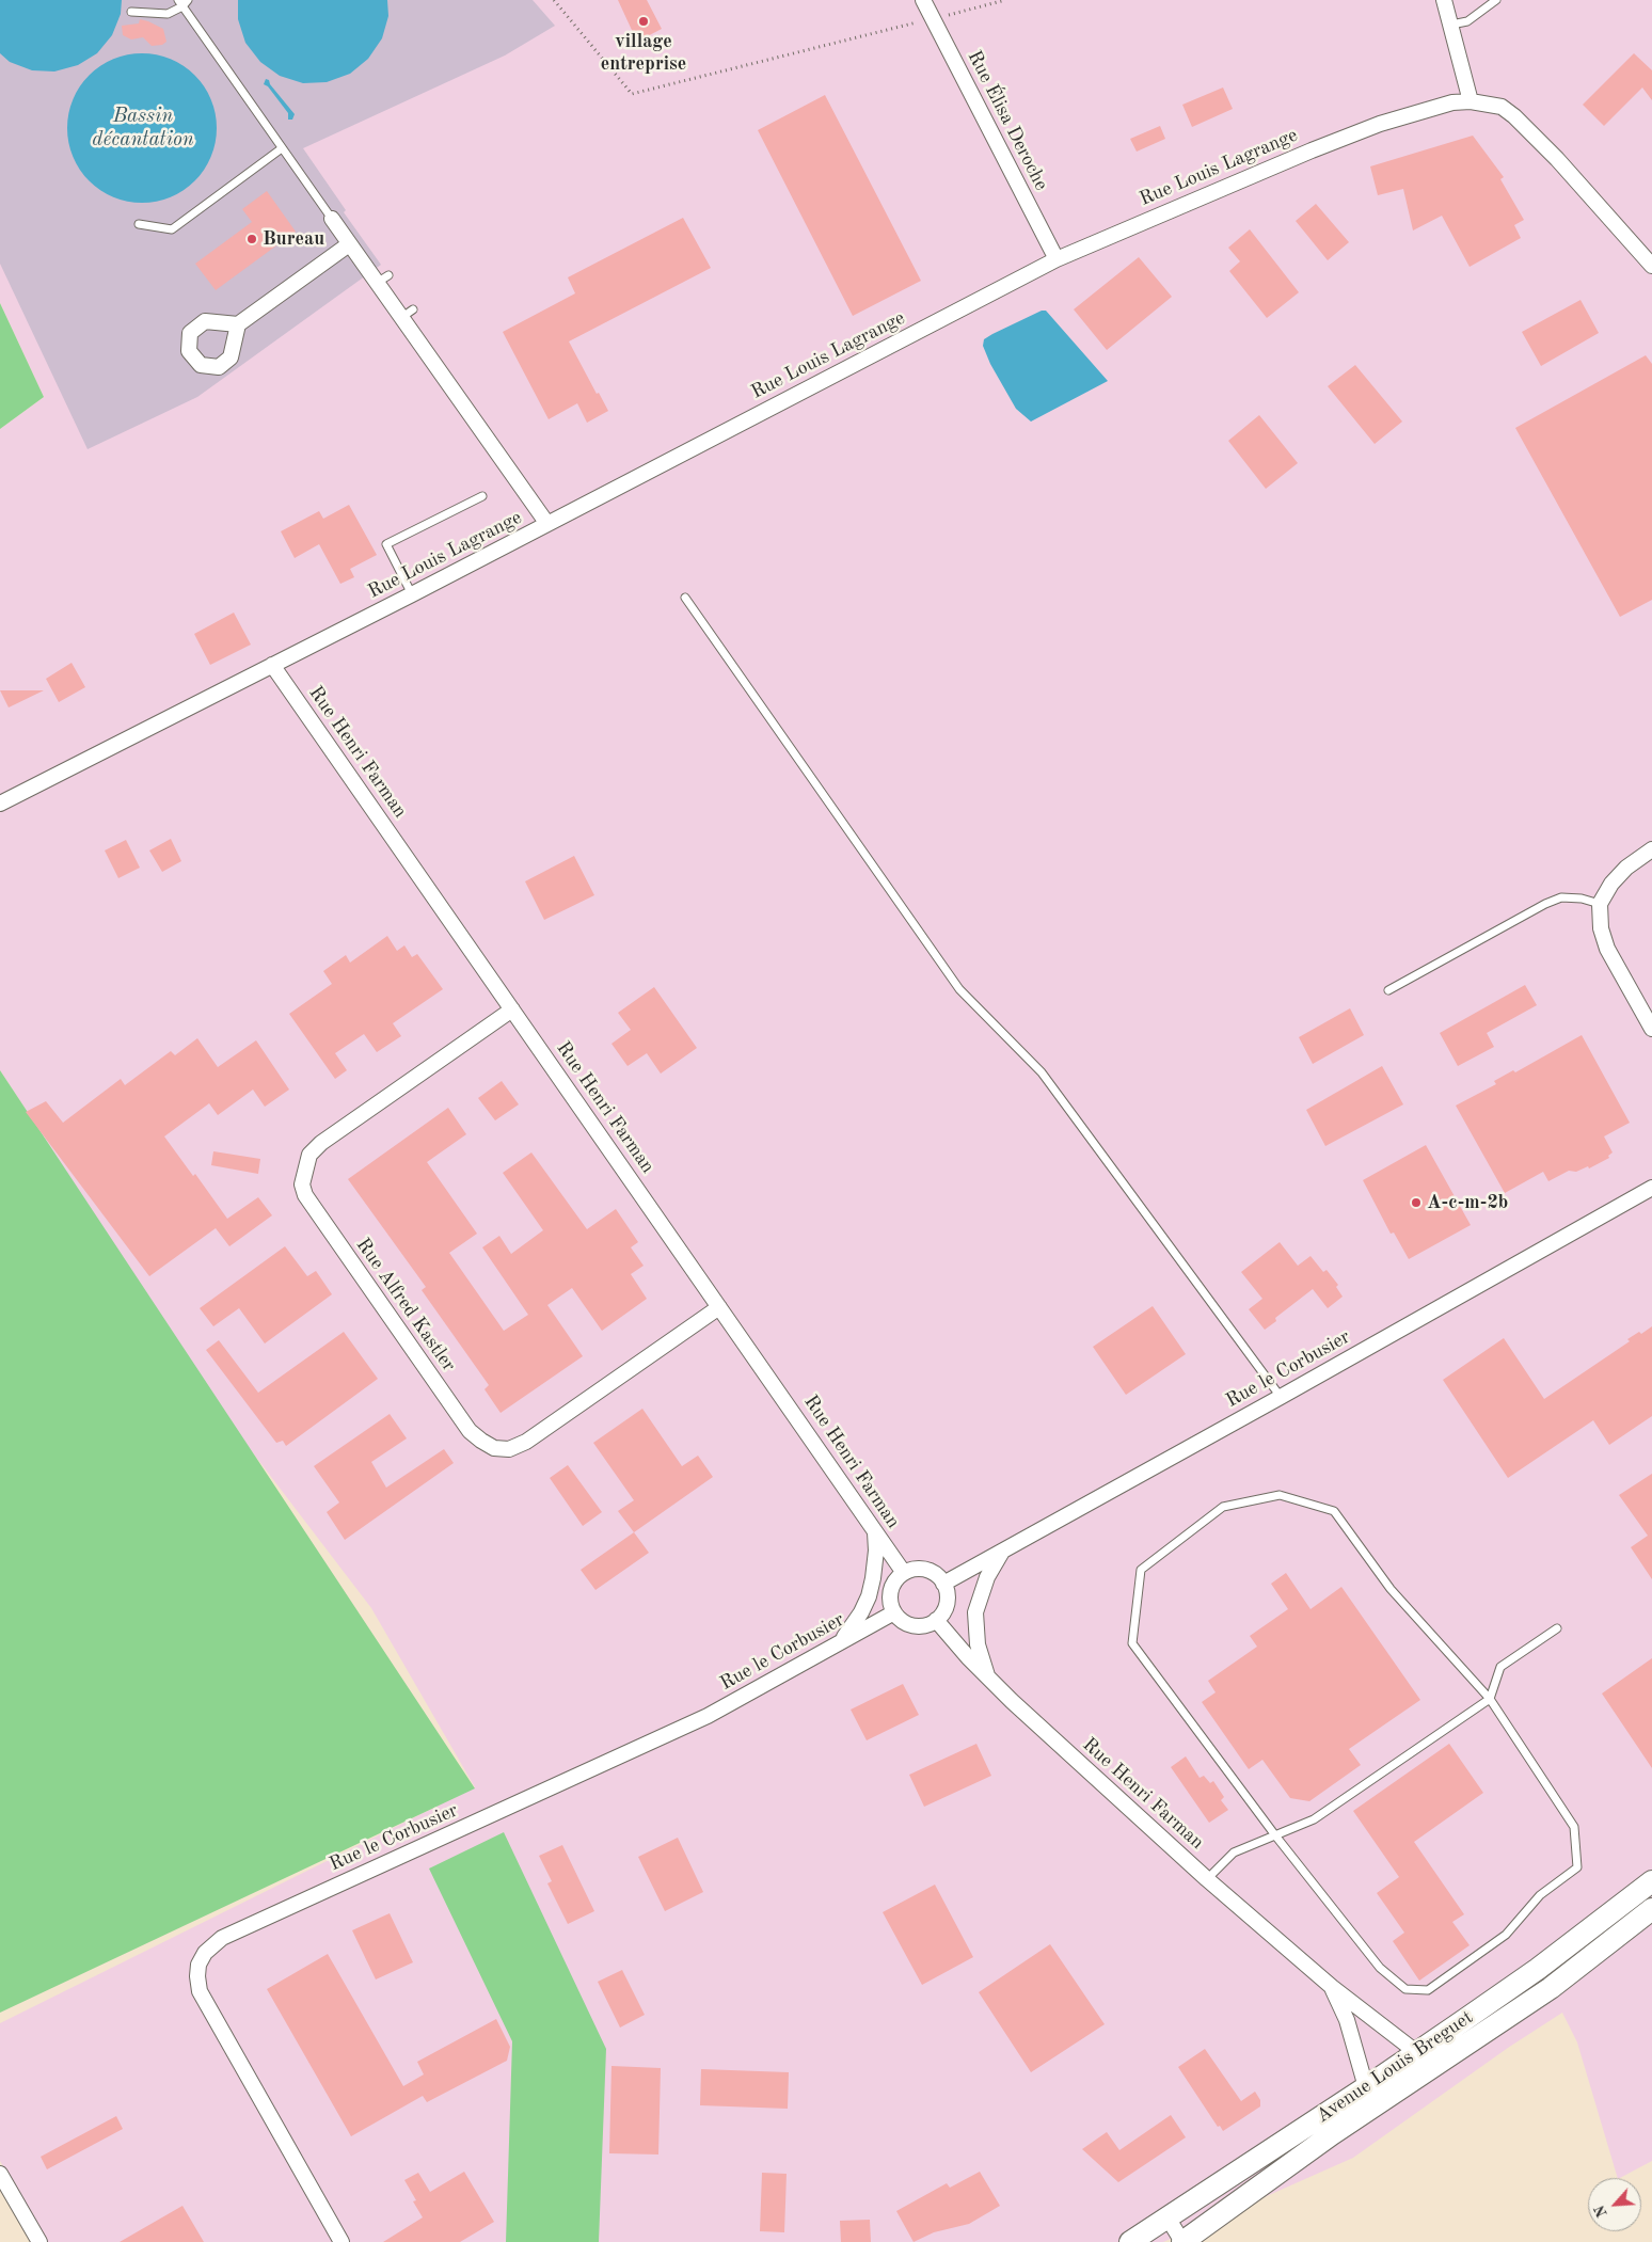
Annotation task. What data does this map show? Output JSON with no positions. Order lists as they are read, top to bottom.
{
  "streets": {
    "street": [
      "Rue Élisa Deroche",
      "Rue Louis Lagrange",
      "Rue Henri Farman",
      "Rue Alfred Kastler",
      "Rue le Corbusier",
      "Avenue Louis Breguet"
    ]
  },
  "crossings": [
    ["Rue Élisa Deroche", "Rue Louis Lagrange"],
    ["Rue Louis Lagrange", "Rue Henri Farman"],
    ["Rue Henri Farman", "Rue Alfred Kastler"],
    ["Rue Henri Farman", "Rue le Corbusier"],
    ["Rue Henri Farman", "Avenue Louis Breguet"]
  ],
  "water": ["Bassin décantation"],
  "places": ["village entreprise", "Bureau", "A-c-m-2b"],
  "north": "bottom left"
}
